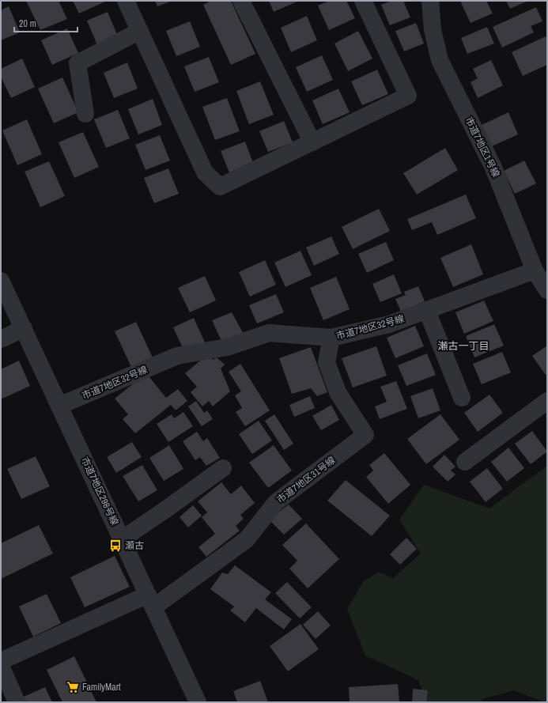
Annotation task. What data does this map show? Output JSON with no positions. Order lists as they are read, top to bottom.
{
  "streets": {
    "street": [
      "市道7地区1号線",
      "市道7地区32号線",
      "市道7地区31号線",
      "市道7地区298号線"
    ]
  },
  "crossings": [
    ["市道7地区1号線", "市道7地区32号線"],
    ["市道7地区32号線", "市道7地区31号線"],
    ["市道7地区32号線", "市道7地区298号線"],
    ["市道7地区31号線", "市道7地区298号線"]
  ],
  "districts": ["瀬古一丁目"],
  "places": {
    "bus stop": ["瀬古"],
    "supermarket": ["FamilyMart"]
  },
  "scale_bar": "20 m"
}
